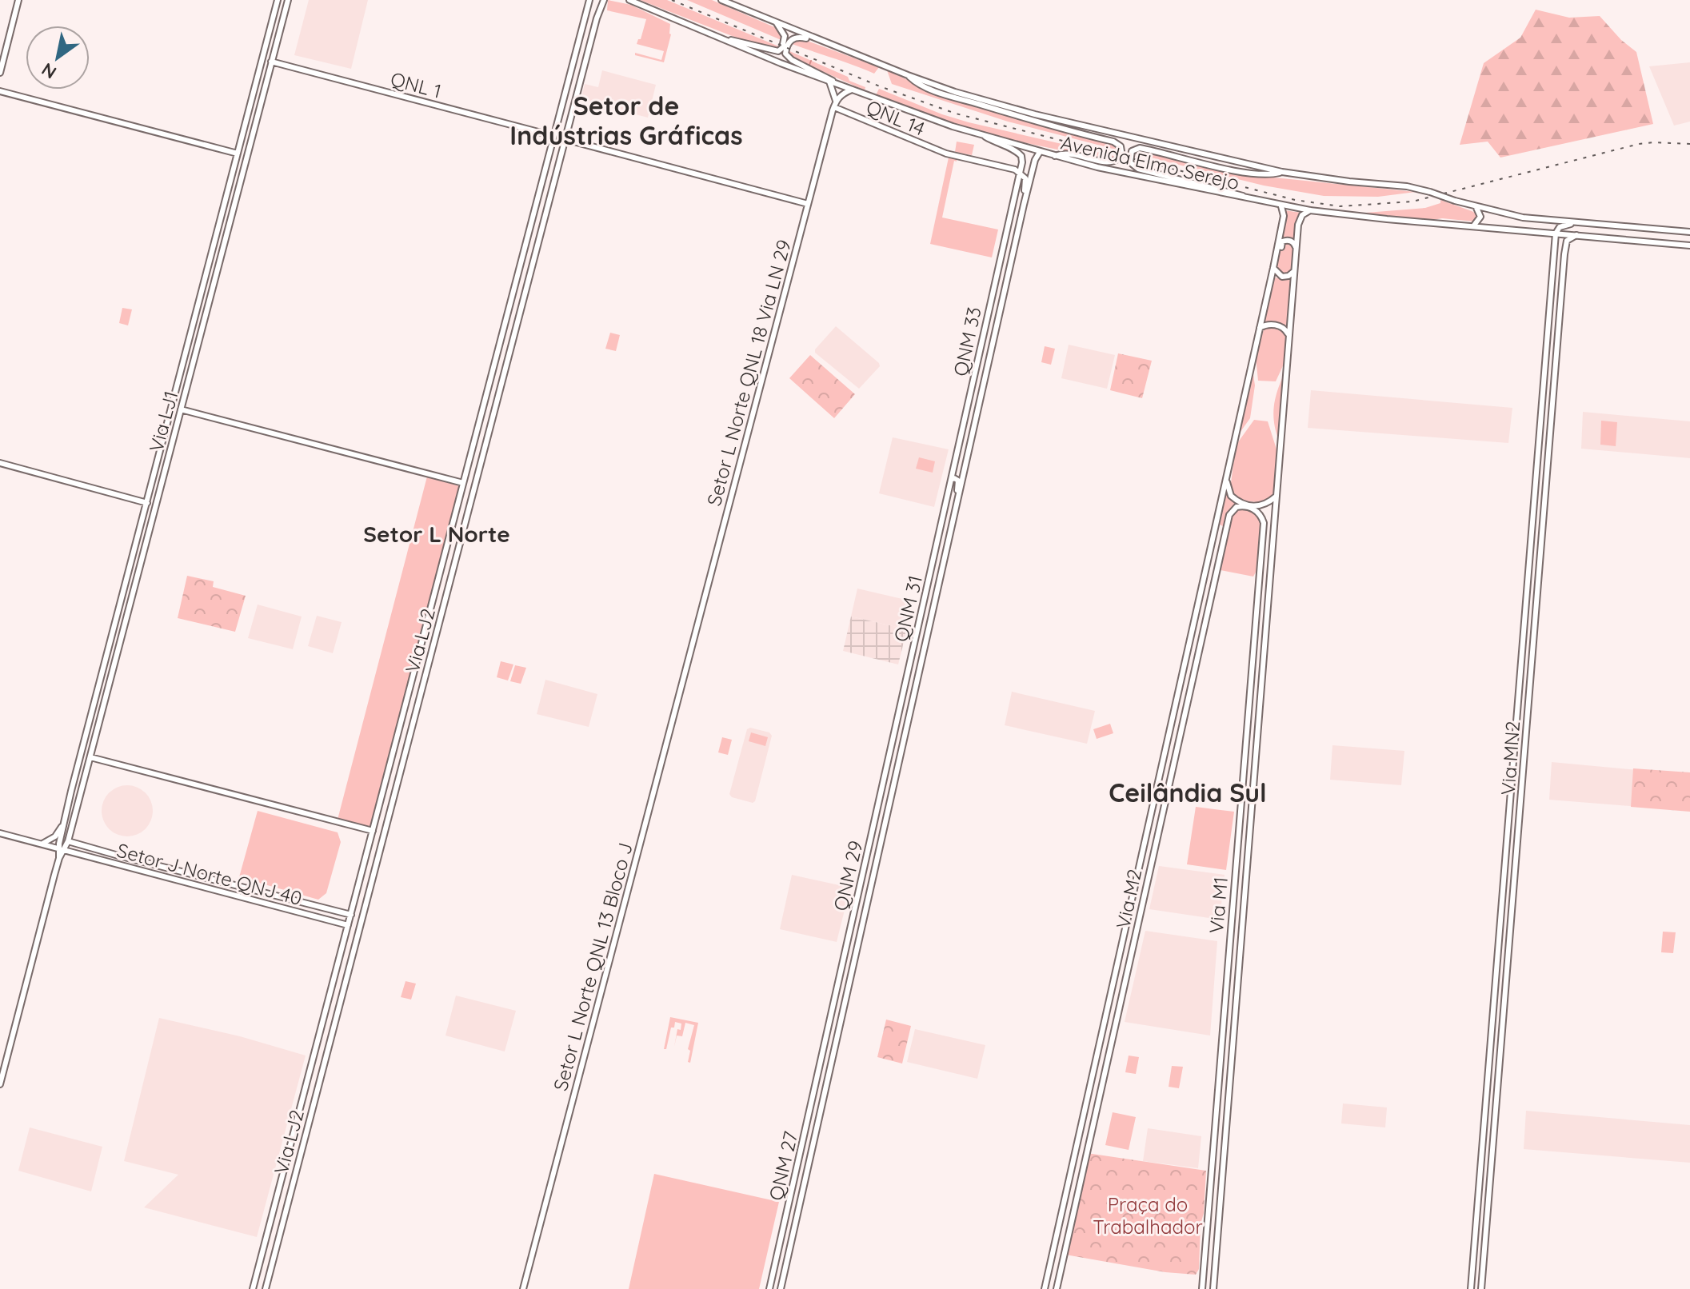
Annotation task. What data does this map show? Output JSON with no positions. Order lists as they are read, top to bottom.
{
  "streets": {
    "main road": [
      "QNL 1",
      "QNL 14",
      "Avenida Elmo Serejo",
      "QNM 33",
      "Setor L Norte QNL 18 Via LN 29",
      "Via LJ1",
      "QNM 31",
      "Via LJ2",
      "Via MN2",
      "Setor J Norte QNJ 40",
      "QNM 29",
      "Via M2",
      "Via M1",
      "Setor L Norte QNL 13 Bloco J",
      "QNM 27"
    ]
  },
  "crossings": [
    ["QNL 1", "Via LJ1"],
    ["QNL 1", "Via LJ2"],
    ["QNL 14", "QNM 33"],
    ["QNL 14", "Setor L Norte QNL 18 Via LN 29"],
    ["Avenida Elmo Serejo", "Via MN2"],
    ["QNM 33", "QNM 31"],
    ["Setor L Norte QNL 18 Via LN 29", "Setor L Norte QNL 13 Bloco J"],
    ["Via LJ1", "Setor J Norte QNJ 40"],
    ["QNM 31", "QNM 29"],
    ["Via LJ2", "Setor J Norte QNJ 40"],
    ["QNM 29", "QNM 27"],
    ["Via M2", "Via M1"]
  ],
  "districts": ["Setor de Indústrias Gráficas", "Setor L Norte", "Ceilândia Sul"],
  "parks": ["Praça do Trabalhador"],
  "north": "bottom left"
}
